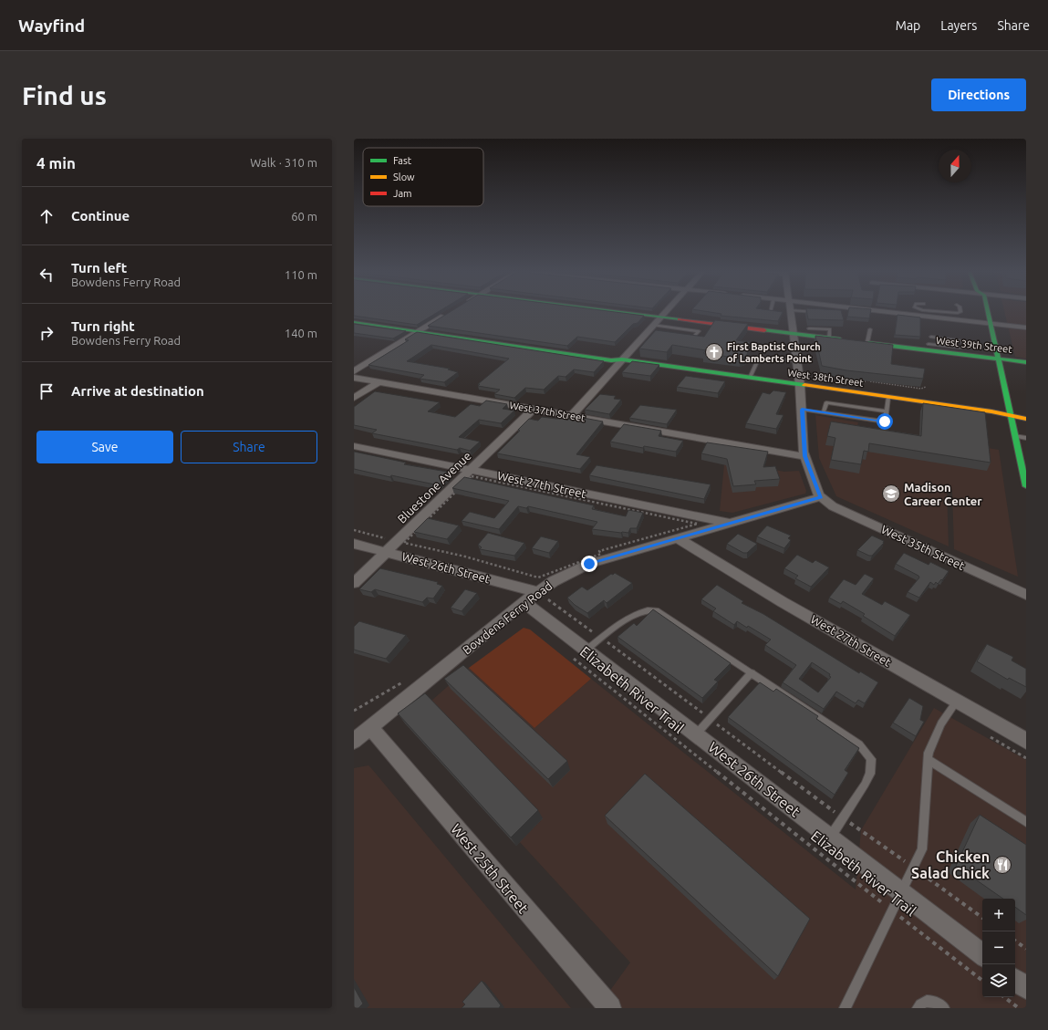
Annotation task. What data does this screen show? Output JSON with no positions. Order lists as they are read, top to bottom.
{
  "streets": {
    "street": [
      "West 39th Street",
      "West 38th Street",
      "West 37th Street",
      "West 27th Street",
      "Bluestone Avenue",
      "West 35th Street",
      "West 26th Street",
      "Bowdens Ferry Road",
      "West 25th Street"
    ],
    "path": ["Elizabeth River Trail"]
  },
  "crossings": [
    ["West 37th Street", "Bluestone Avenue"],
    ["West 27th Street", "Bluestone Avenue"],
    ["West 27th Street", "Bowdens Ferry Road"],
    ["Bluestone Avenue", "West 26th Street"],
    ["West 35th Street", "Bowdens Ferry Road"],
    ["West 26th Street", "Bowdens Ferry Road"],
    ["West 26th Street", "Elizabeth River Trail"],
    ["Bowdens Ferry Road", "West 25th Street"]
  ],
  "places": {
    "church": ["First Baptist Church of Lamberts Point"],
    "school or university": ["Madison Career Center"],
    "restaurant": ["Chicken Salad Chick"]
  },
  "legend": ["Fast", "Slow", "Jam"],
  "north": "top",
  "page": {
    "header": "Wayfind",
    "nav": ["Map", "Layers", "Share"],
    "buttons": [
      "Directions",
      ["Save", "Share"]
    ],
    "title": "Find us",
    "heading": ["4 min", "Walk · 310 m"],
    "list": [
      ["Continue", "60 m"],
      ["Turn left", "Bowdens Ferry Road", "110 m"],
      ["Turn right", "Bowdens Ferry Road", "140 m"],
      "Arrive at destination"
    ],
    "map_buttons": ["+", "−"]
  }
}
